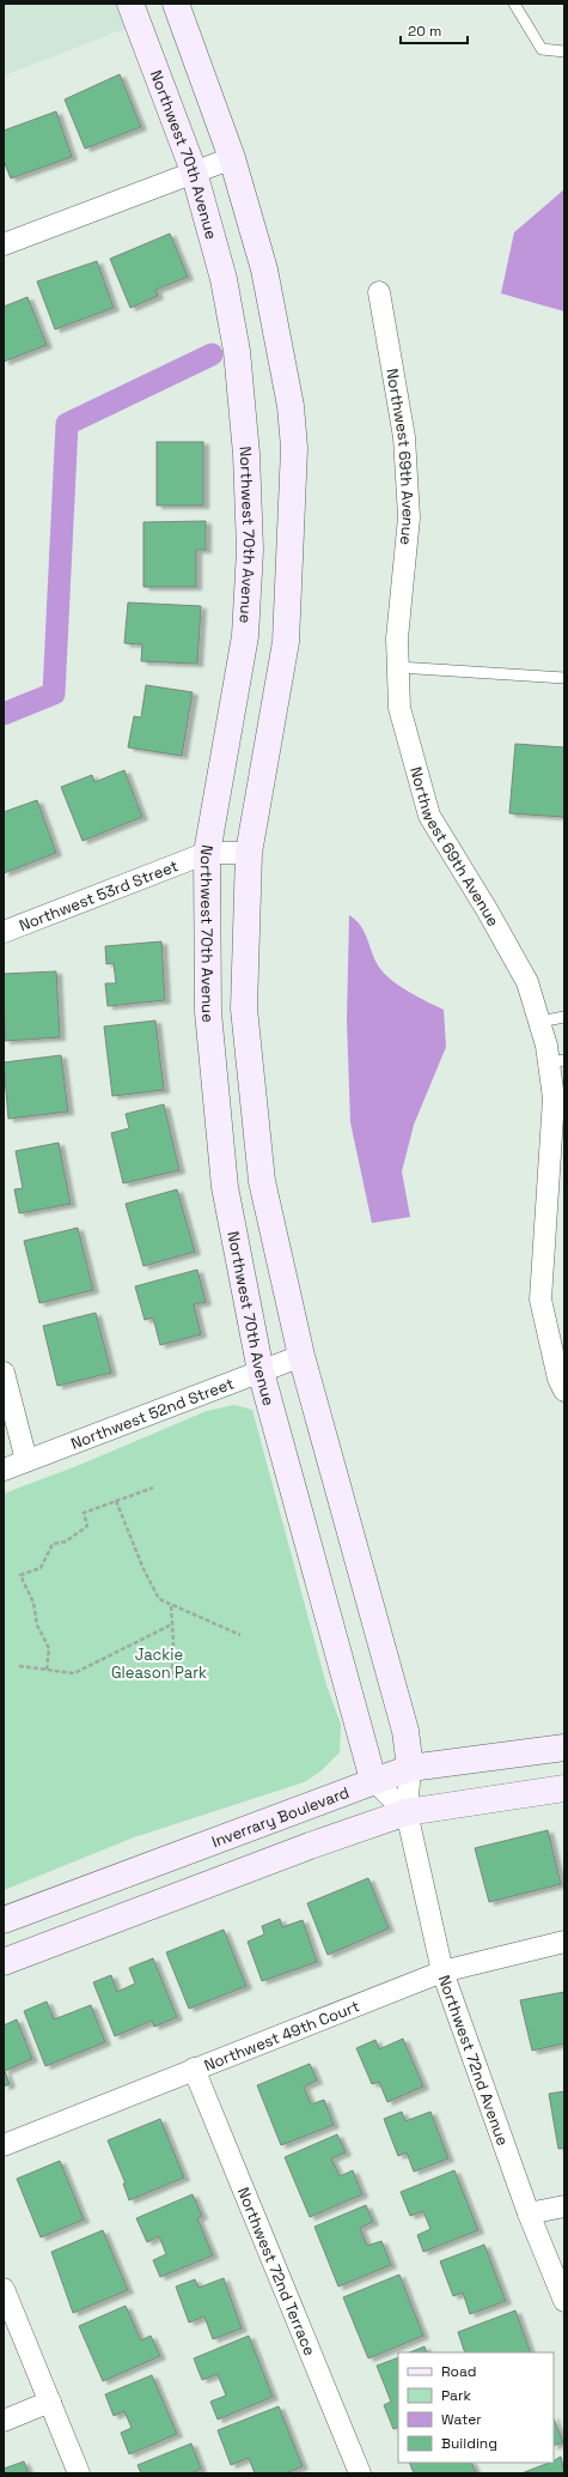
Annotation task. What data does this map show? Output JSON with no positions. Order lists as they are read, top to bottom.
{
  "streets": {
    "street": [
      "Northwest 70th Avenue",
      "Northwest 69th Avenue",
      "Northwest 53rd Street",
      "Northwest 52nd Street",
      "Inverrary Boulevard",
      "Northwest 49th Court",
      "Northwest 72nd Avenue",
      "Northwest 72nd Terrace"
    ]
  },
  "crossings": [
    ["Northwest 70th Avenue", "Northwest 53rd Street"],
    ["Northwest 70th Avenue", "Northwest 52nd Street"],
    ["Northwest 70th Avenue", "Inverrary Boulevard"],
    ["Inverrary Boulevard", "Northwest 72nd Avenue"],
    ["Northwest 49th Court", "Northwest 72nd Avenue"],
    ["Northwest 49th Court", "Northwest 72nd Terrace"]
  ],
  "parks": ["Jackie Gleason Park"],
  "legend": [
    "Road",
    "Park",
    "Water",
    "Building"
  ],
  "scale_bar": "20 m"
}
